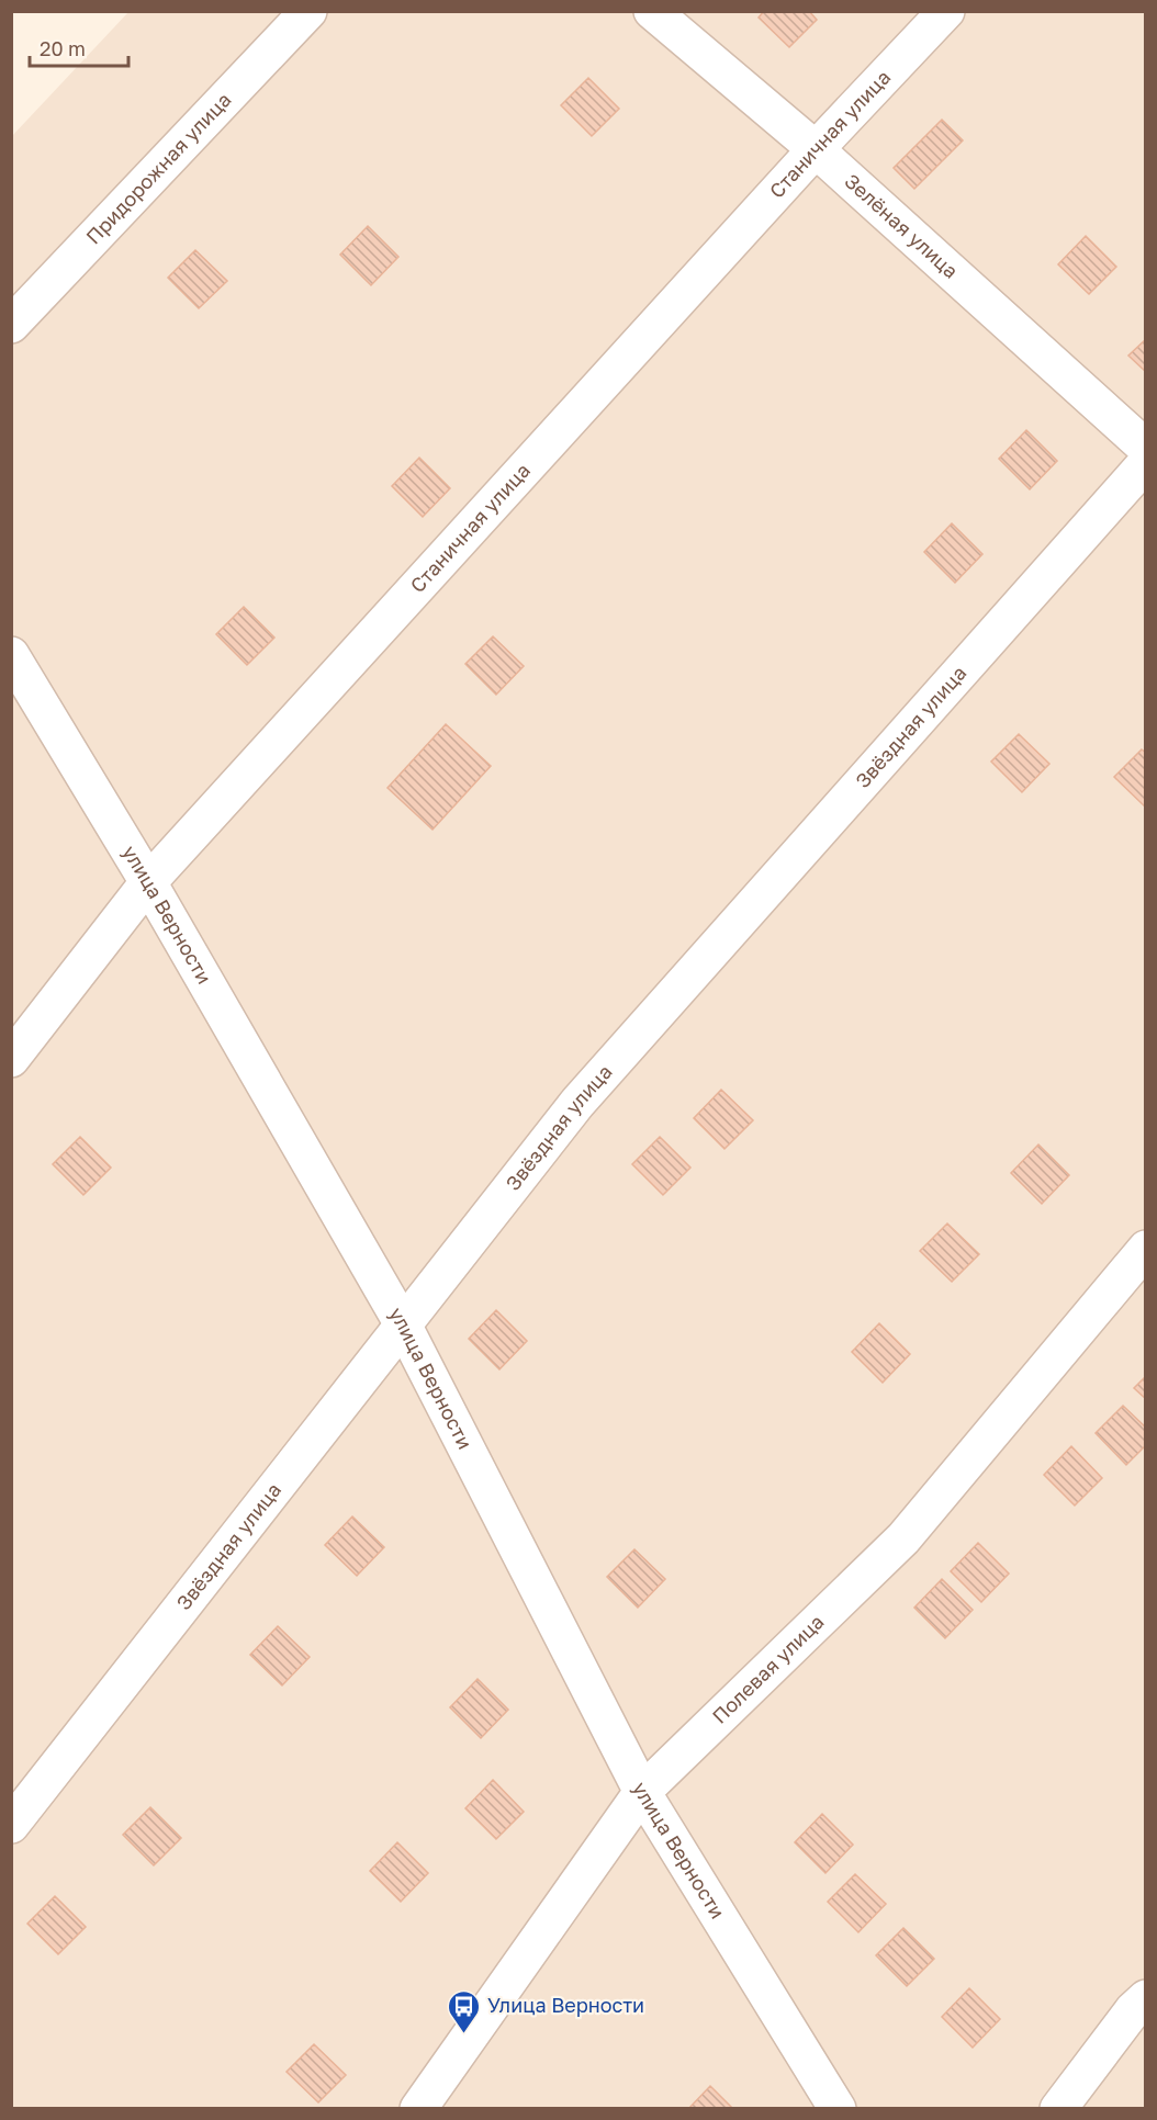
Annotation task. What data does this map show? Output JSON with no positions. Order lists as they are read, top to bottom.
{
  "streets": {
    "street": [
      "Станичная улица",
      "Придорожная улица",
      "Зелёная улица",
      "Звёздная улица",
      "улица Верности",
      "Полевая улица"
    ]
  },
  "crossings": [
    ["Станичная улица", "Зелёная улица"],
    ["Станичная улица", "улица Верности"],
    ["Звёздная улица", "улица Верности"],
    ["улица Верности", "Полевая улица"]
  ],
  "places": {
    "bus stop": ["Улица Верности"]
  },
  "scale_bar": "20 m"
}
